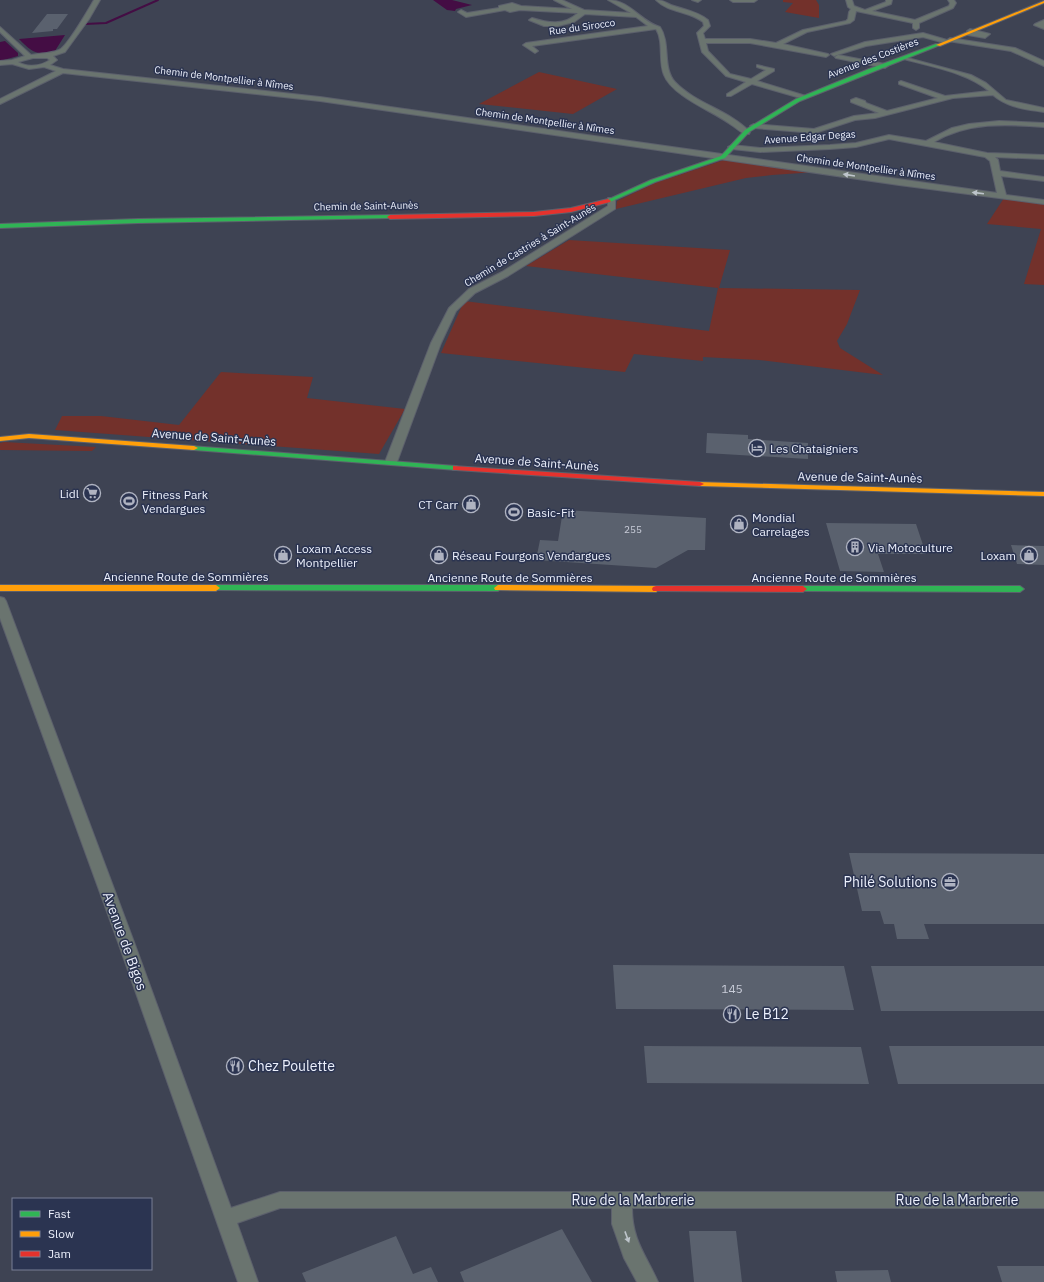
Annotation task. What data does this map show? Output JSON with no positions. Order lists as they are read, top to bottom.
{
  "streets": {
    "street": [
      "Rue du Sirocco",
      "Avenue des Costières",
      "Chemin de Montpellier à Nîmes",
      "Avenue Edgar Degas",
      "Chemin de Saint-Aunès",
      "Chemin de Castries à Saint-Aunés",
      "Avenue de Saint-Aunès",
      "Ancienne Route de Sommières",
      "Avenue de Bigos",
      "Rue de la Marbrerie"
    ]
  },
  "crossings": [
    ["Avenue des Costières", "Chemin de Montpellier à Nîmes"],
    ["Avenue des Costières", "Avenue Edgar Degas"],
    ["Avenue des Costières", "Chemin de Saint-Aunès"],
    ["Chemin de Montpellier à Nîmes", "Chemin de Saint-Aunès"],
    ["Chemin de Saint-Aunès", "Chemin de Castries à Saint-Aunés"],
    ["Chemin de Castries à Saint-Aunés", "Avenue de Saint-Aunès"],
    ["Avenue de Bigos", "Rue de la Marbrerie"]
  ],
  "places": {
    "hotel": ["Les Chataigniers"],
    "supermarket": ["Lidl"],
    "sports": ["Fitness Park Vendargues", "Basic-Fit"],
    "shop": [
      "CT Carr",
      "Mondial Carrelages",
      "Loxam Access Montpellier",
      "Réseau Fourgons Vendargues",
      "Loxam"
    ],
    "building": ["Via Motoculture"],
    "office": ["Philé Solutions"],
    "restaurant": ["Le B12", "Chez Poulette"]
  },
  "house_numbers": ["255", "145"],
  "legend": ["Fast", "Slow", "Jam"]
}
